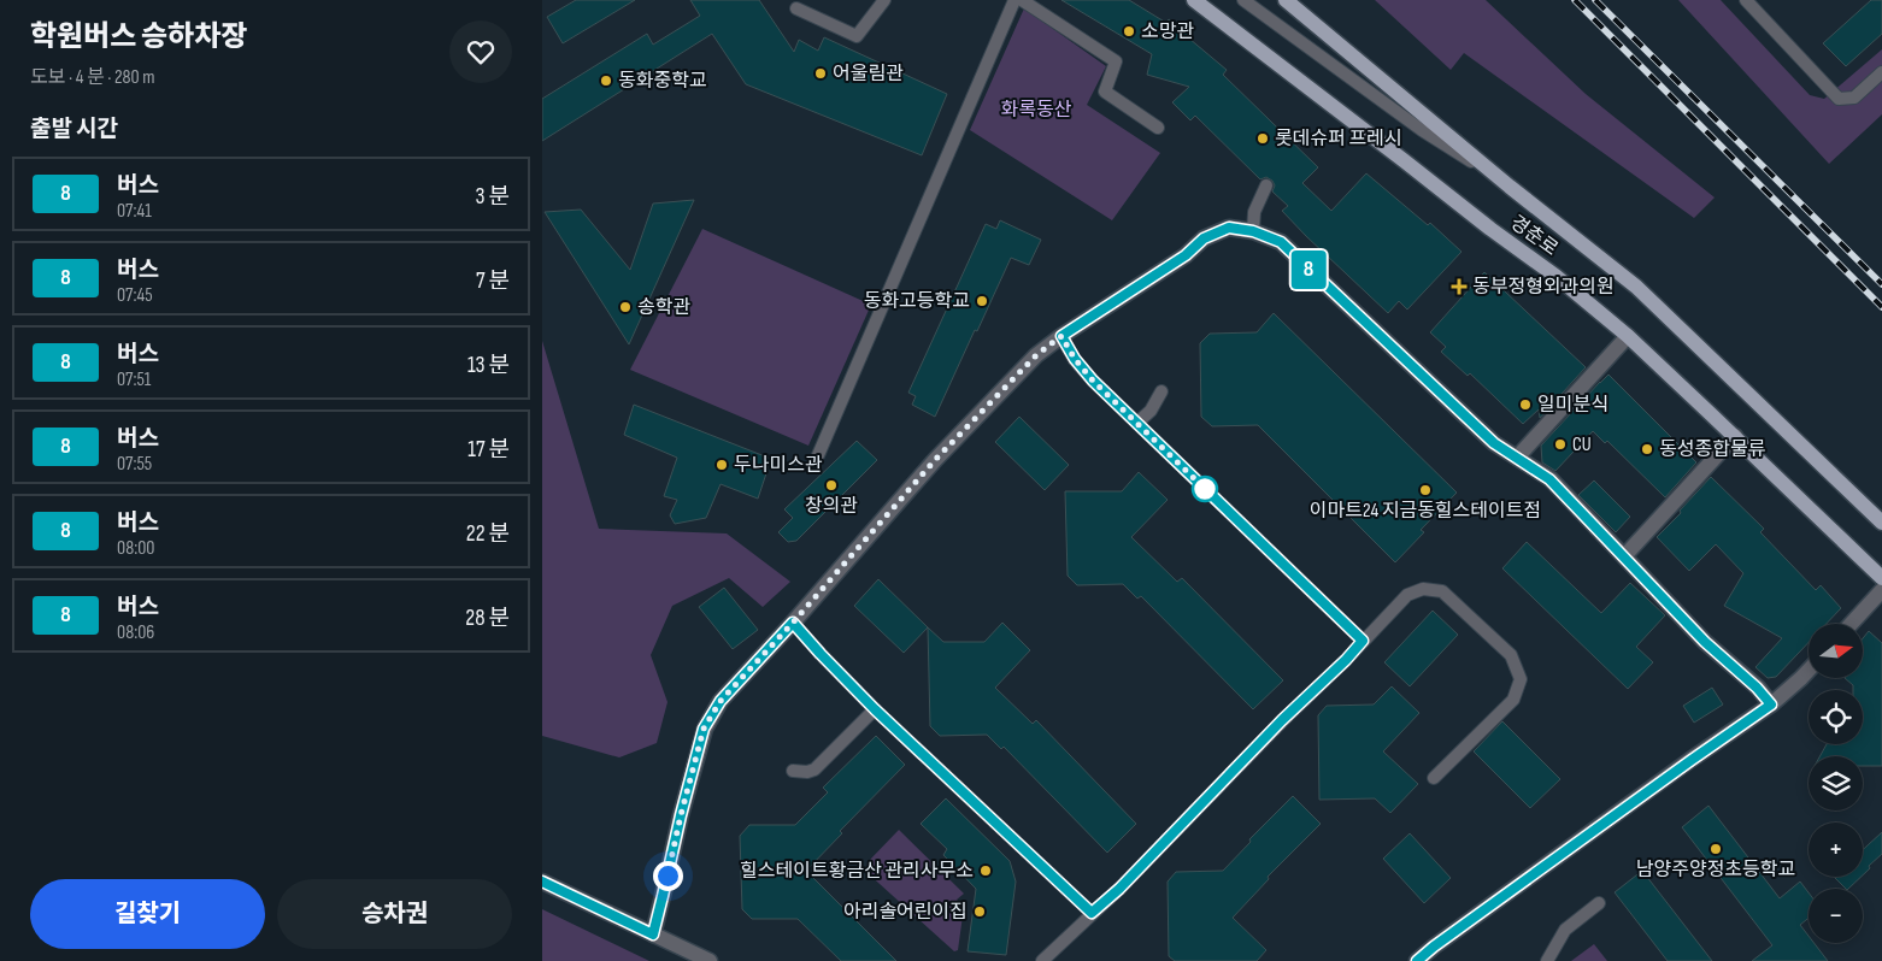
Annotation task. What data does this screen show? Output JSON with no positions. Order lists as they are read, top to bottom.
{
  "streets": {
    "main road": ["경춘로"]
  },
  "parks": ["화록동산"],
  "places": {
    "other": [
      "소망관",
      "어울림관",
      "동화중학교",
      "롯데슈퍼 프레시",
      "동화고등학교",
      "송학관",
      "일미분식",
      "CU",
      "동성종합물류",
      "두나미스관",
      "창의관",
      "이마트24 지금동힐스테이트점",
      "남양주양정초등학교",
      "힐스테이트황금산 관리사무소",
      "아리솔어린이집"
    ],
    "health": ["동부정형외과의원"]
  },
  "lines": ["bus line 8"],
  "north": "right",
  "page": {
    "heading": [
      ["학원버스 승하차장", "도보 · 4 분 · 280 m"],
      "출발 시간"
    ],
    "on_map": "8",
    "list": [
      {
        "mark": "8",
        "name": "버스",
        "note": "07:41",
        "value": "3 분"
      },
      {
        "mark": "8",
        "name": "버스",
        "note": "07:45",
        "value": "7 분"
      },
      {
        "mark": "8",
        "name": "버스",
        "note": "07:51",
        "value": "13 분"
      },
      {
        "mark": "8",
        "name": "버스",
        "note": "07:55",
        "value": "17 분"
      },
      {
        "mark": "8",
        "name": "버스",
        "note": "08:00",
        "value": "22 분"
      },
      {
        "mark": "8",
        "name": "버스",
        "note": "08:06",
        "value": "28 분"
      }
    ],
    "map_buttons": ["+", "−"],
    "buttons": ["길찾기", "승차권"]
  }
}
